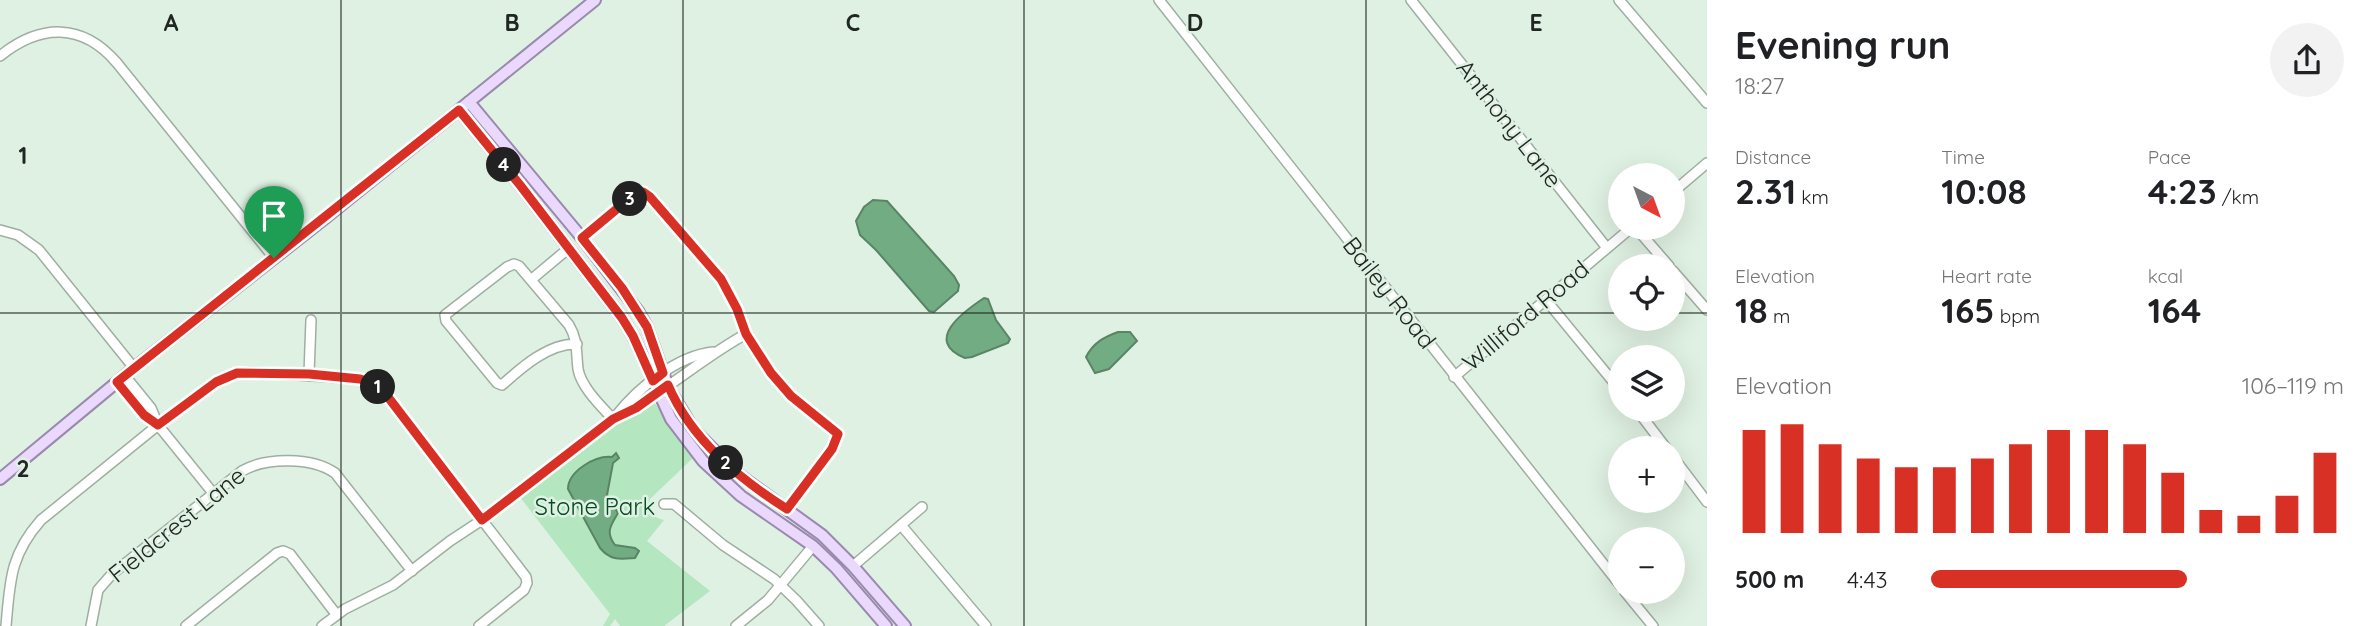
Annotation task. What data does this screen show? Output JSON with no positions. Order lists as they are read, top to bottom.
{
  "streets": {
    "street": [
      "Anthony Lane",
      "Bailey Road",
      "Williford Road",
      "Fieldcrest Lane"
    ]
  },
  "crossings": [
    ["Anthony Lane", "Williford Road"],
    ["Bailey Road", "Williford Road"]
  ],
  "parks": ["Stone Park"],
  "north": "bottom right",
  "page": {
    "heading": ["Evening run", "18:27"],
    "stats": [
      ["Distance", "2.31 km"],
      ["Time", "10:08"],
      ["Pace", "4:23 /km"],
      ["Elevation", "18 m"],
      ["Heart rate", "165 bpm"],
      ["kcal", "164"]
    ],
    "pins": [
      "4",
      "3",
      "1",
      "2"
    ],
    "map_buttons": ["+", "−"],
    "chart": ["Elevation", "106–119 m"],
    "list": [
      {
        "name": "500 m",
        "note": "4:43"
      }
    ]
  },
  "grid": {
    "columns": [
      "A",
      "B",
      "C",
      "D",
      "E"
    ],
    "rows": ["1", "2"]
  }
}
